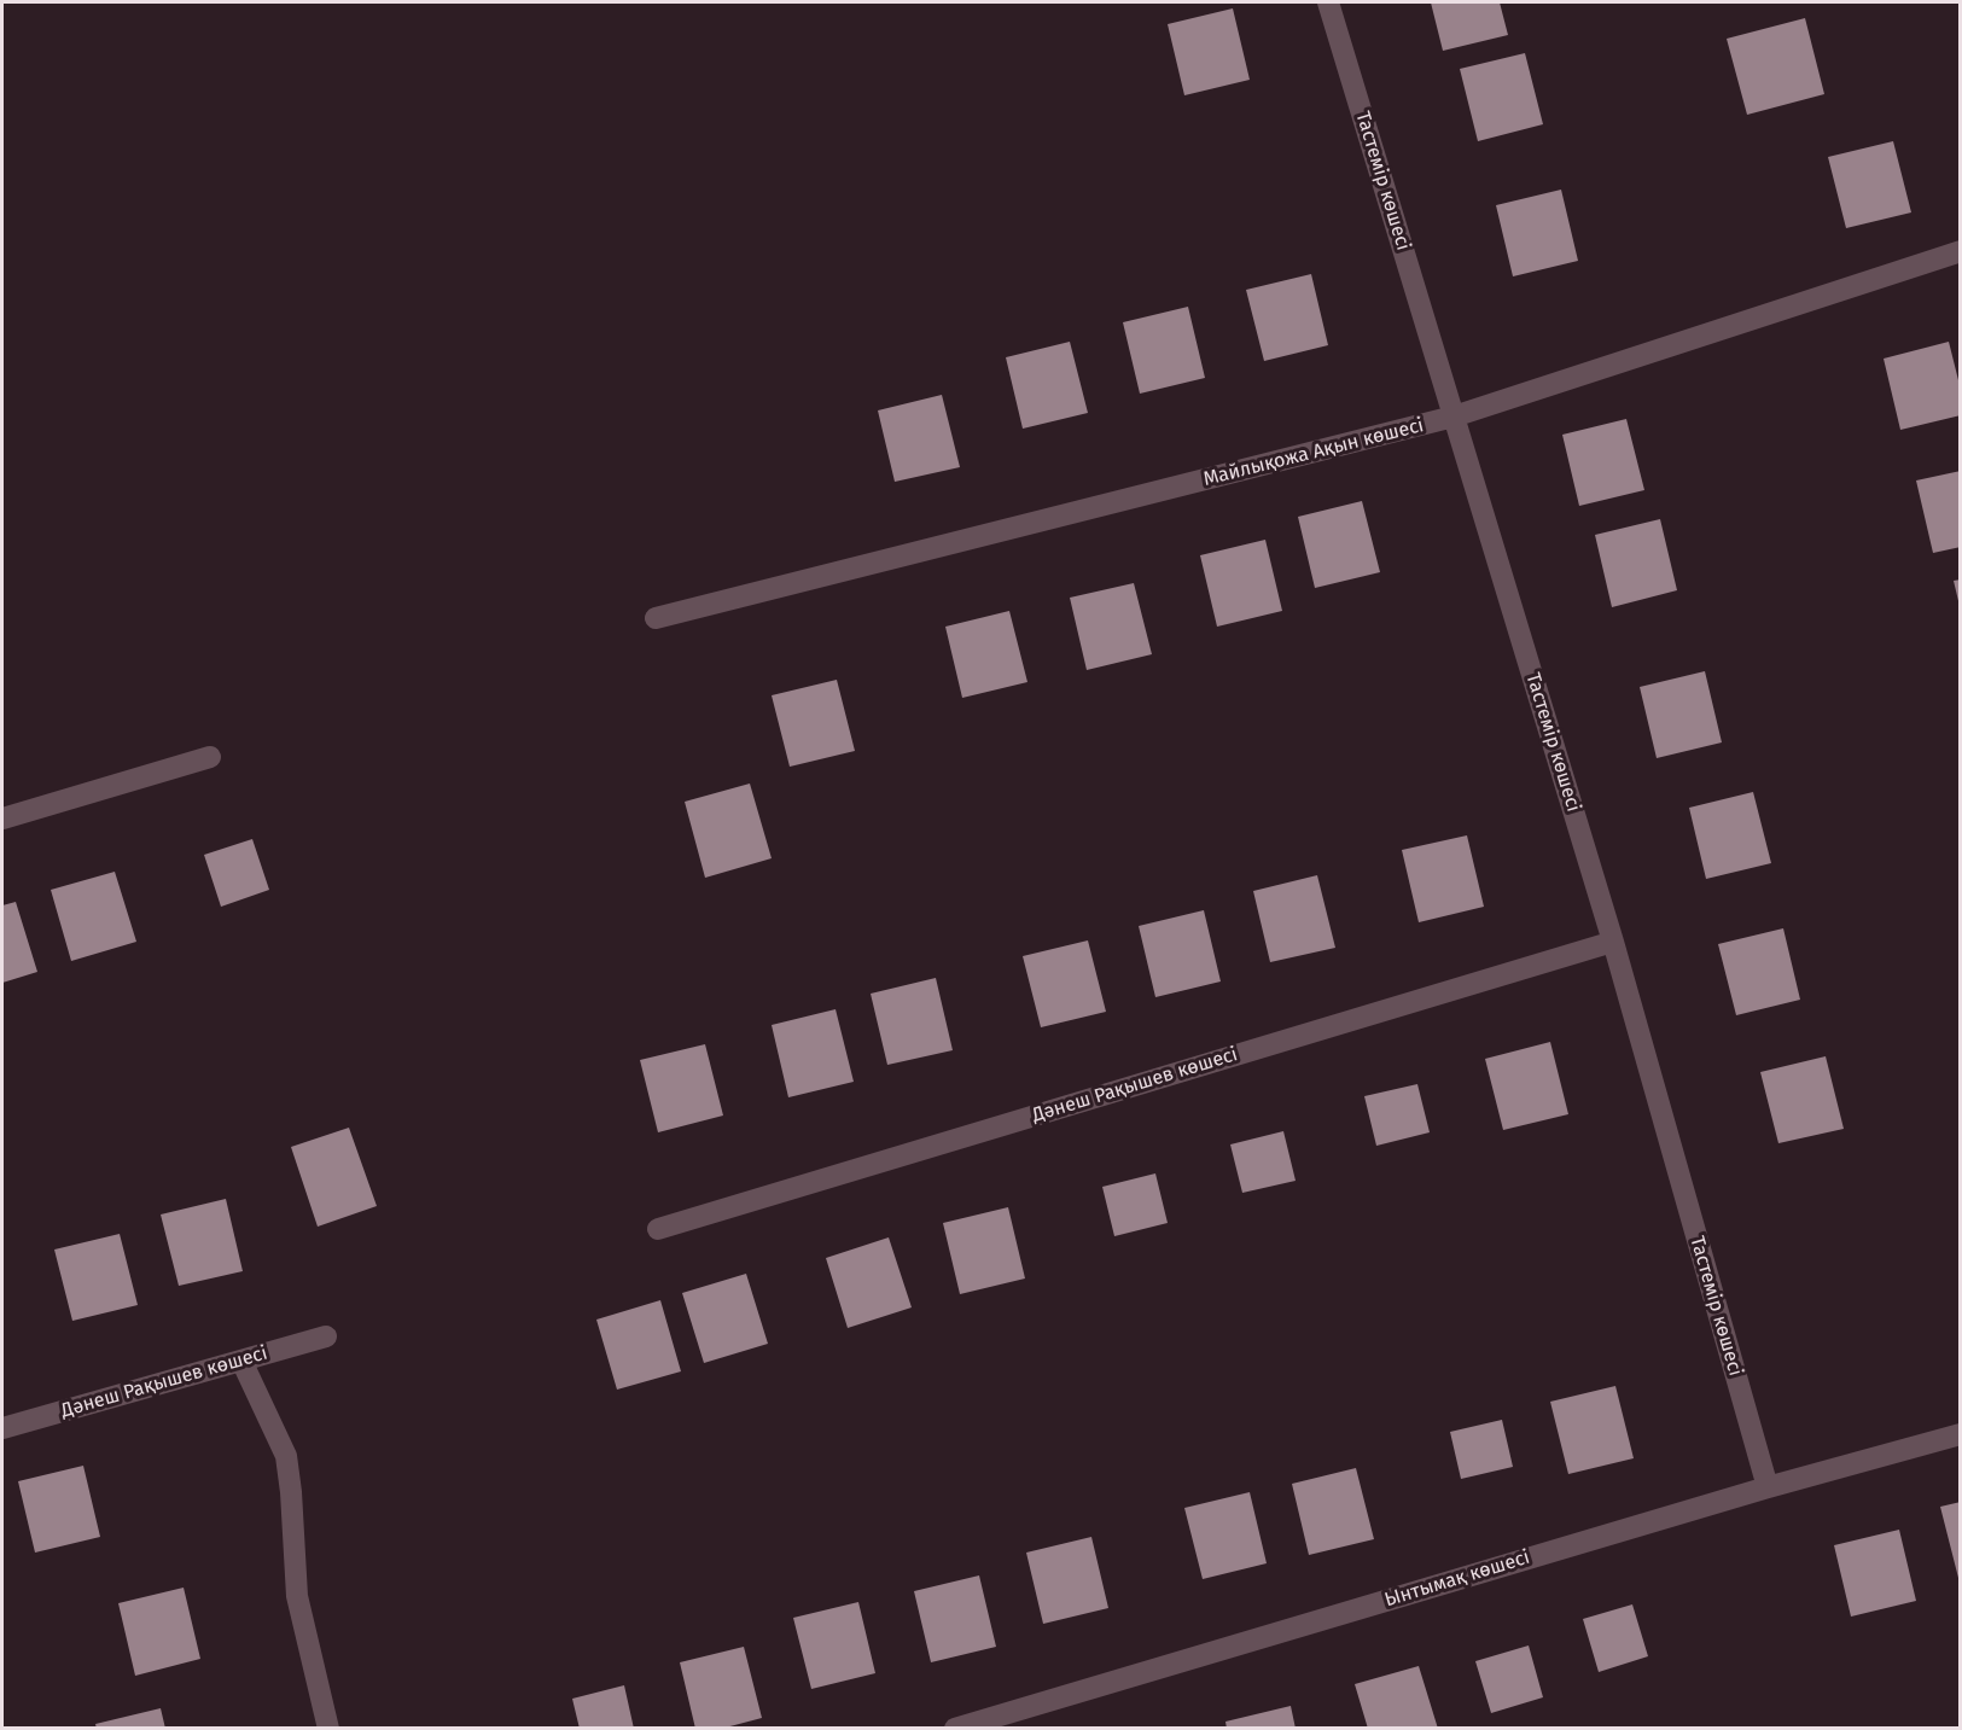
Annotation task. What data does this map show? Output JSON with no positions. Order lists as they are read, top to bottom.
{
  "streets": {
    "street": [
      "Тастемір көшесі",
      "Майлықожа Ақын көшесі",
      "Дәнеш Рақышев көшесі",
      "Ынтымақ көшесі"
    ]
  },
  "crossings": [
    ["Тастемір көшесі", "Майлықожа Ақын көшесі"],
    ["Тастемір көшесі", "Дәнеш Рақышев көшесі"],
    ["Тастемір көшесі", "Ынтымақ көшесі"]
  ]
}
